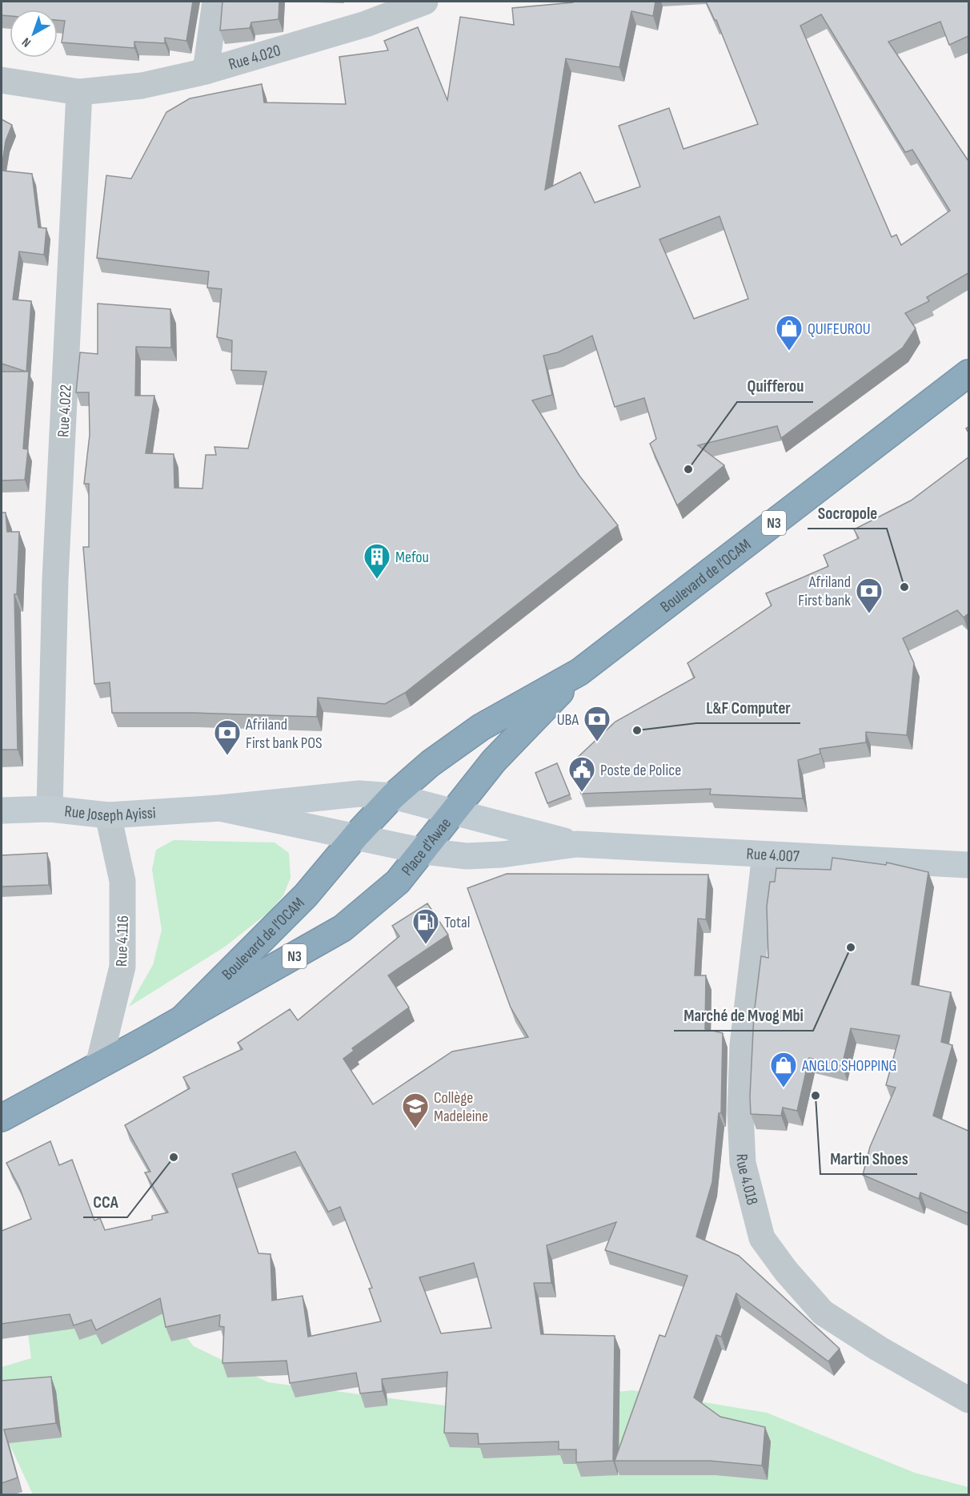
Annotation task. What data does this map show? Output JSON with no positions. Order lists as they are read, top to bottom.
{
  "streets": {
    "highway": ["N3", "Boulevard de l'OCAM", "Place d'Awae"],
    "main road": ["Rue Joseph Ayissi", "Rue 4.007"],
    "street": [
      "Rue 4.020",
      "Rue 4.022",
      "Rue 4.116",
      "Rue 4.018"
    ]
  },
  "crossings": [
    ["Rue 4.020", "Rue 4.022"],
    ["Rue 4.022", "Rue Joseph Ayissi"],
    ["N3", "Boulevard de l'OCAM"],
    ["N3", "Rue Joseph Ayissi"],
    ["N3", "Rue 4.007"],
    ["Boulevard de l'OCAM", "Rue Joseph Ayissi"],
    ["Boulevard de l'OCAM", "Place d'Awae"],
    ["Boulevard de l'OCAM", "Rue 4.007"],
    ["Boulevard de l'OCAM", "Rue 4.116"],
    ["Rue Joseph Ayissi", "Rue 4.007"],
    ["Rue Joseph Ayissi", "Rue 4.116"],
    ["Place d'Awae", "Rue 4.007"],
    ["Rue 4.007", "Rue 4.018"]
  ],
  "places": {
    "shop": ["QUIFEUROU", "ANGLO SHOPPING"],
    "other": [
      "Quifferou",
      "Socropole",
      "L&F Computer",
      "Marché de Mvog Mbi",
      "Martin Shoes",
      "CCA"
    ],
    "building": ["Mefou"],
    "bank": ["Afriland First bank", "UBA", "Afriland First bank POS"],
    "public building": ["Poste de Police"],
    "fuel station": ["Total"],
    "school or university": ["Collège Madeleine"]
  },
  "north": "bottom left"
}
